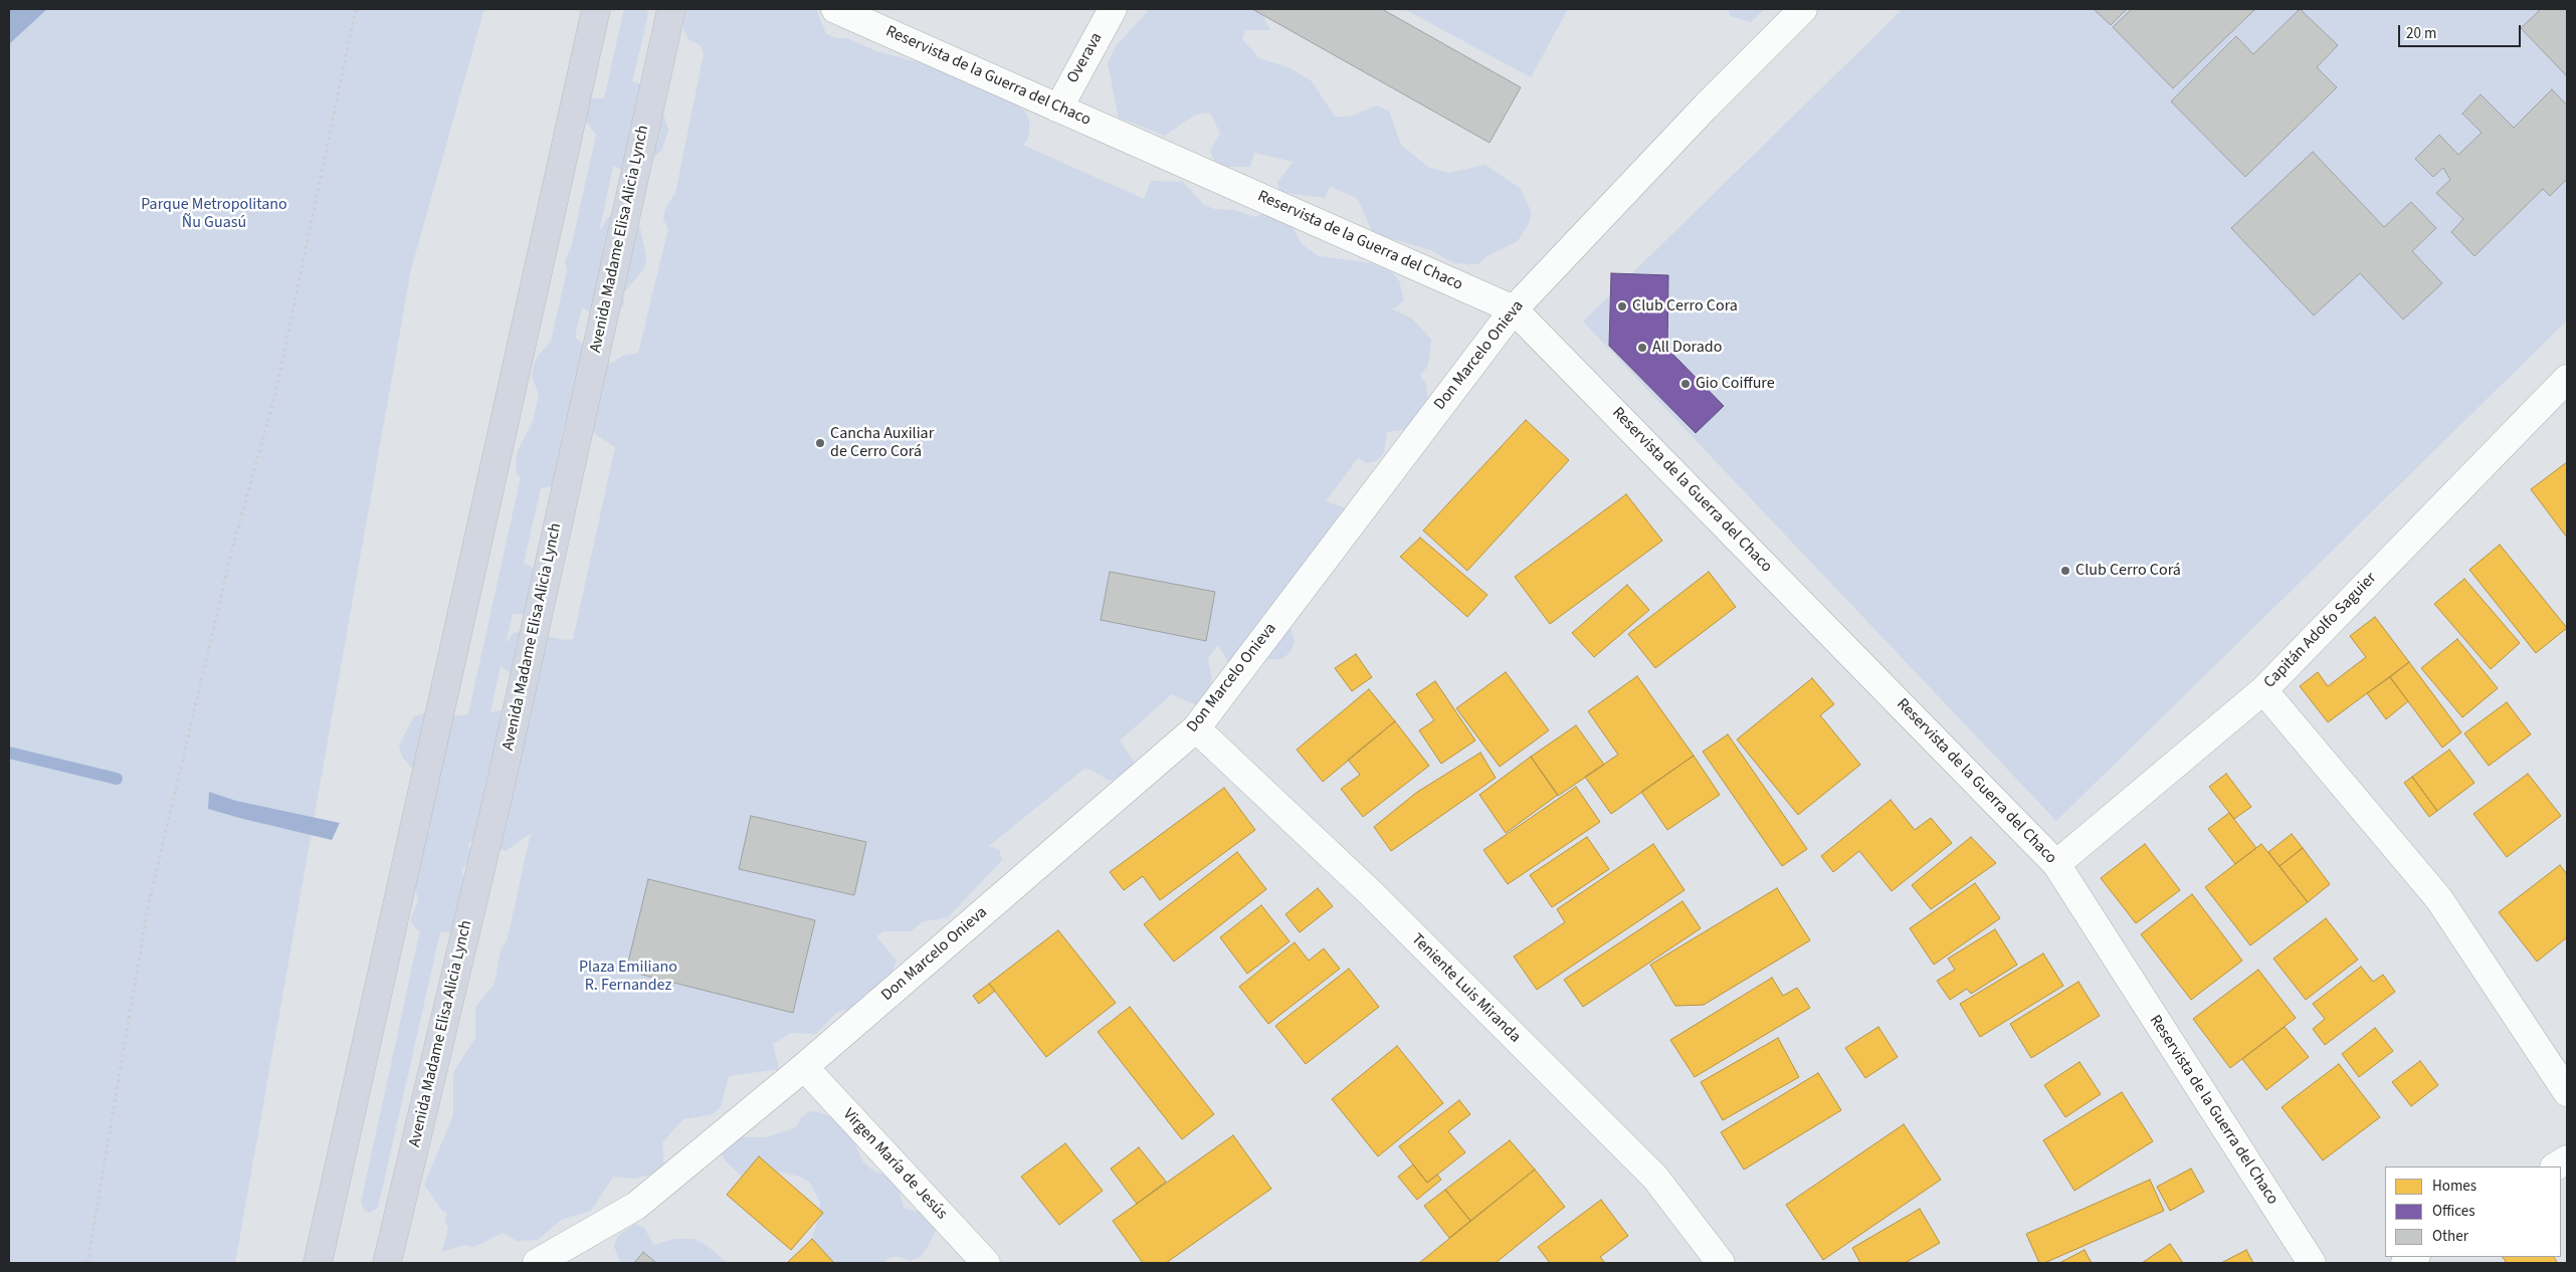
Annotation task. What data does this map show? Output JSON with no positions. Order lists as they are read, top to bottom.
{
  "streets": {
    "highway": ["Avenida Madame Elisa Alicia Lynch"],
    "street": [
      "Overava",
      "Reservista de la Guerra del Chaco",
      "Don Marcelo Onieva",
      "Capitán Adolfo Saguier",
      "Teniente Luis Miranda",
      "Virgen María de Jesús"
    ]
  },
  "crossings": [
    ["Overava", "Reservista de la Guerra del Chaco"],
    ["Reservista de la Guerra del Chaco", "Don Marcelo Onieva"],
    ["Reservista de la Guerra del Chaco", "Capitán Adolfo Saguier"],
    ["Don Marcelo Onieva", "Teniente Luis Miranda"],
    ["Don Marcelo Onieva", "Virgen María de Jesús"]
  ],
  "parks": ["Parque Metropolitano Ñu Guasú", "Plaza Emiliano R. Fernandez"],
  "places": [
    "Club Cerro Cora",
    "All Dorado",
    "Gio Coiffure",
    "Cancha Auxiliar de Cerro Corá",
    "Club Cerro Corá"
  ],
  "legend": ["Homes", "Offices", "Other"],
  "scale_bar": "20 m"
}
